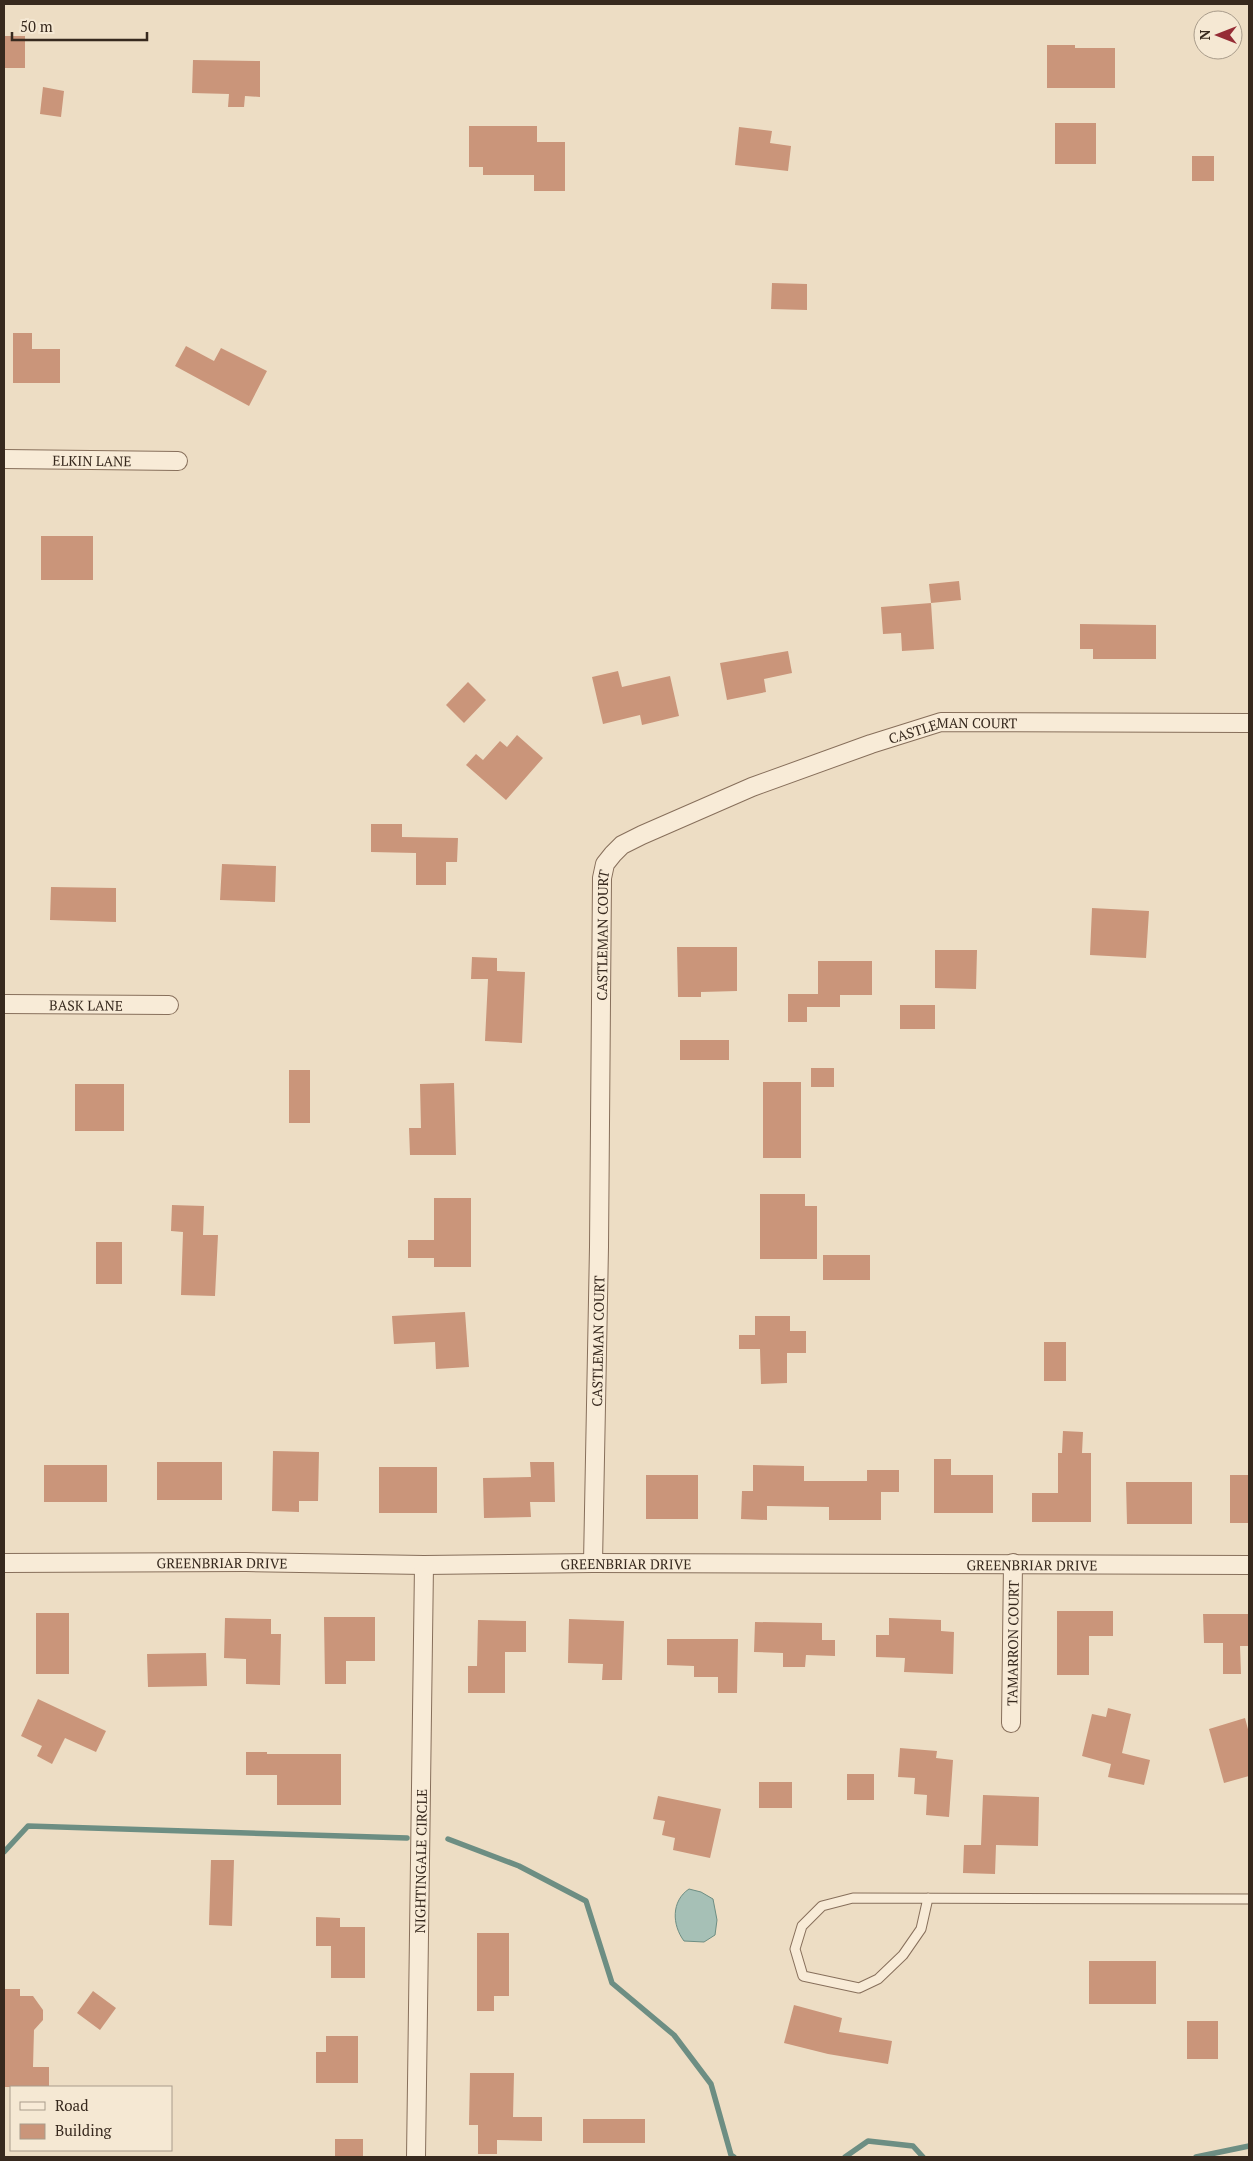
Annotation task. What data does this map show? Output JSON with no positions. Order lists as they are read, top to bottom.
{
  "streets": {
    "street": [
      "ELKIN LANE",
      "CASTLEMAN COURT",
      "BASK LANE",
      "GREENBRIAR DRIVE",
      "TAMARRON COURT",
      "NIGHTINGALE CIRCLE"
    ]
  },
  "crossings": [
    ["CASTLEMAN COURT", "GREENBRIAR DRIVE"],
    ["GREENBRIAR DRIVE", "TAMARRON COURT"],
    ["GREENBRIAR DRIVE", "NIGHTINGALE CIRCLE"]
  ],
  "legend": ["Road", "Building"],
  "scale_bar": "50 m",
  "north": "left"
}
